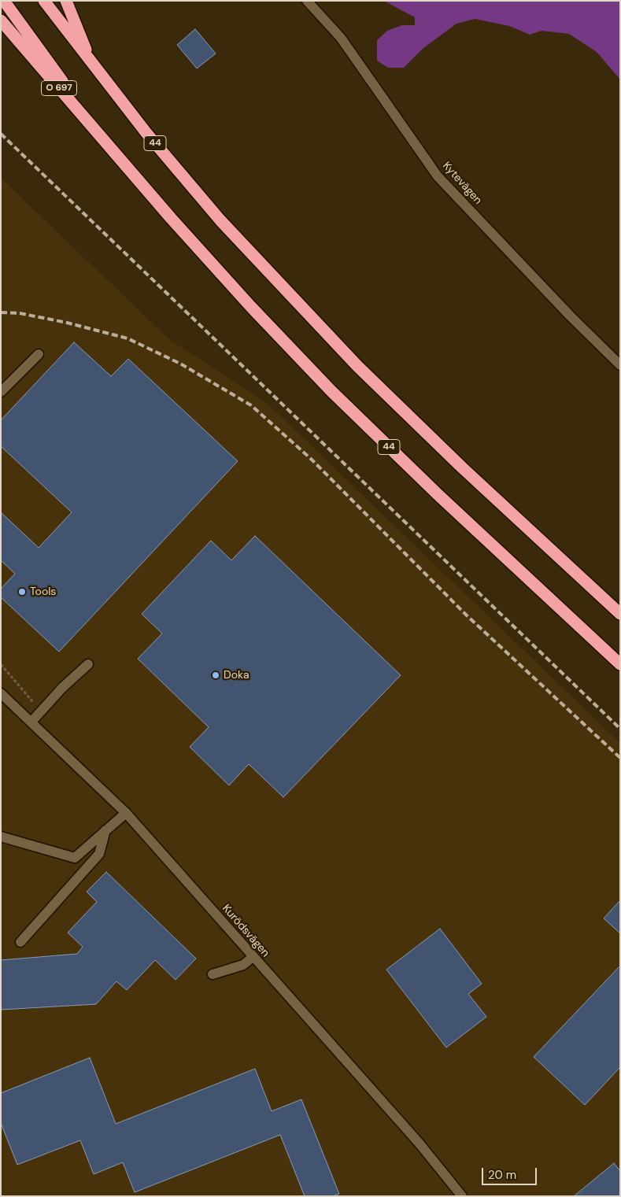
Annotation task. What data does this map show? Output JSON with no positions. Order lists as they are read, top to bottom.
{
  "streets": {
    "highway": ["O 697", "44"],
    "street": ["Kytevägen", "Kurödsvägen"]
  },
  "crossings": [
    ["O 697", "44"]
  ],
  "places": ["Tools", "Doka"],
  "scale_bar": "20 m"
}
